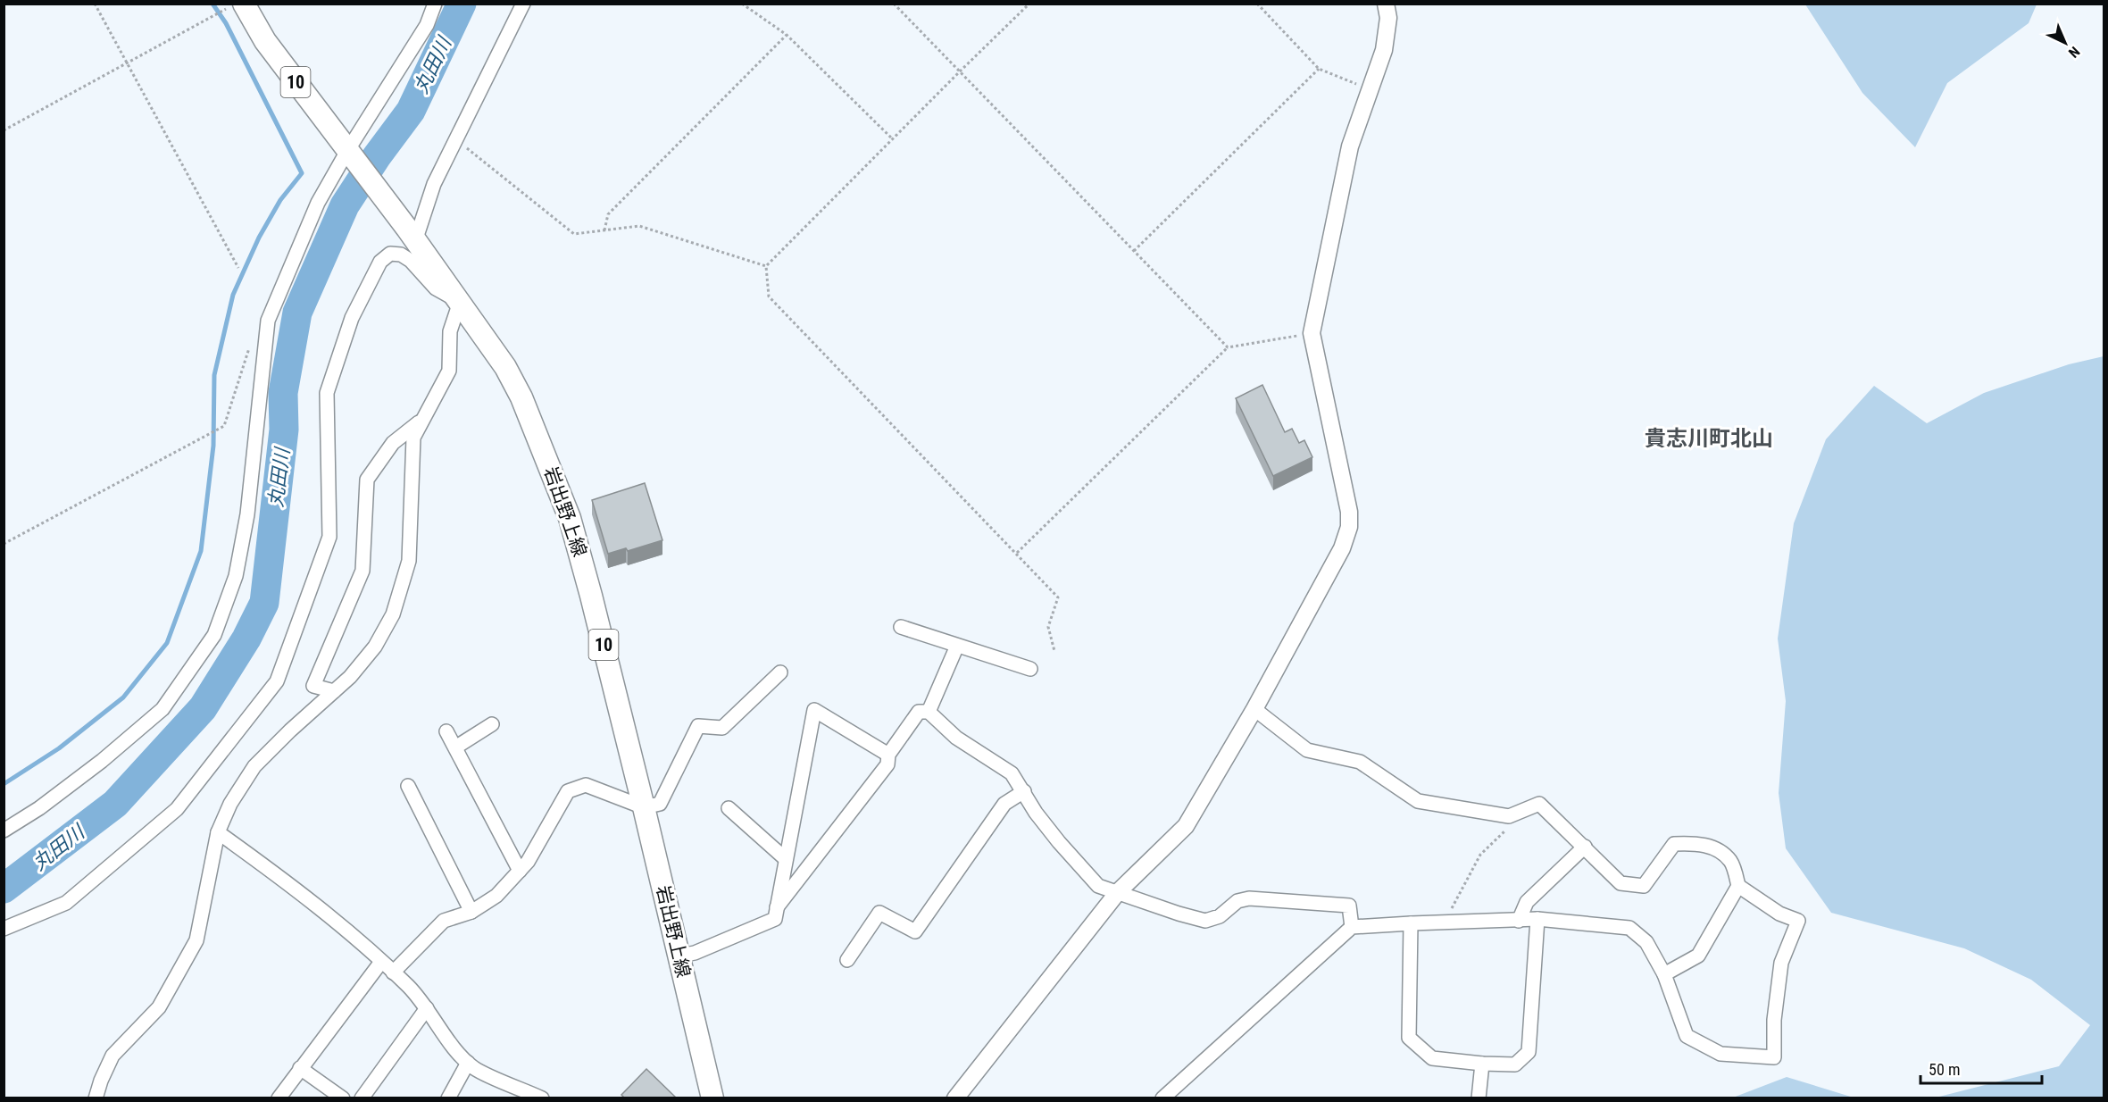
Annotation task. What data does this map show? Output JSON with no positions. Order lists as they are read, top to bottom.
{
  "streets": {
    "main road": ["10", "岩出野上線"]
  },
  "districts": ["貴志川町北山"],
  "water": ["丸田川"],
  "scale_bar": "50 m",
  "north": "bottom right"
}
